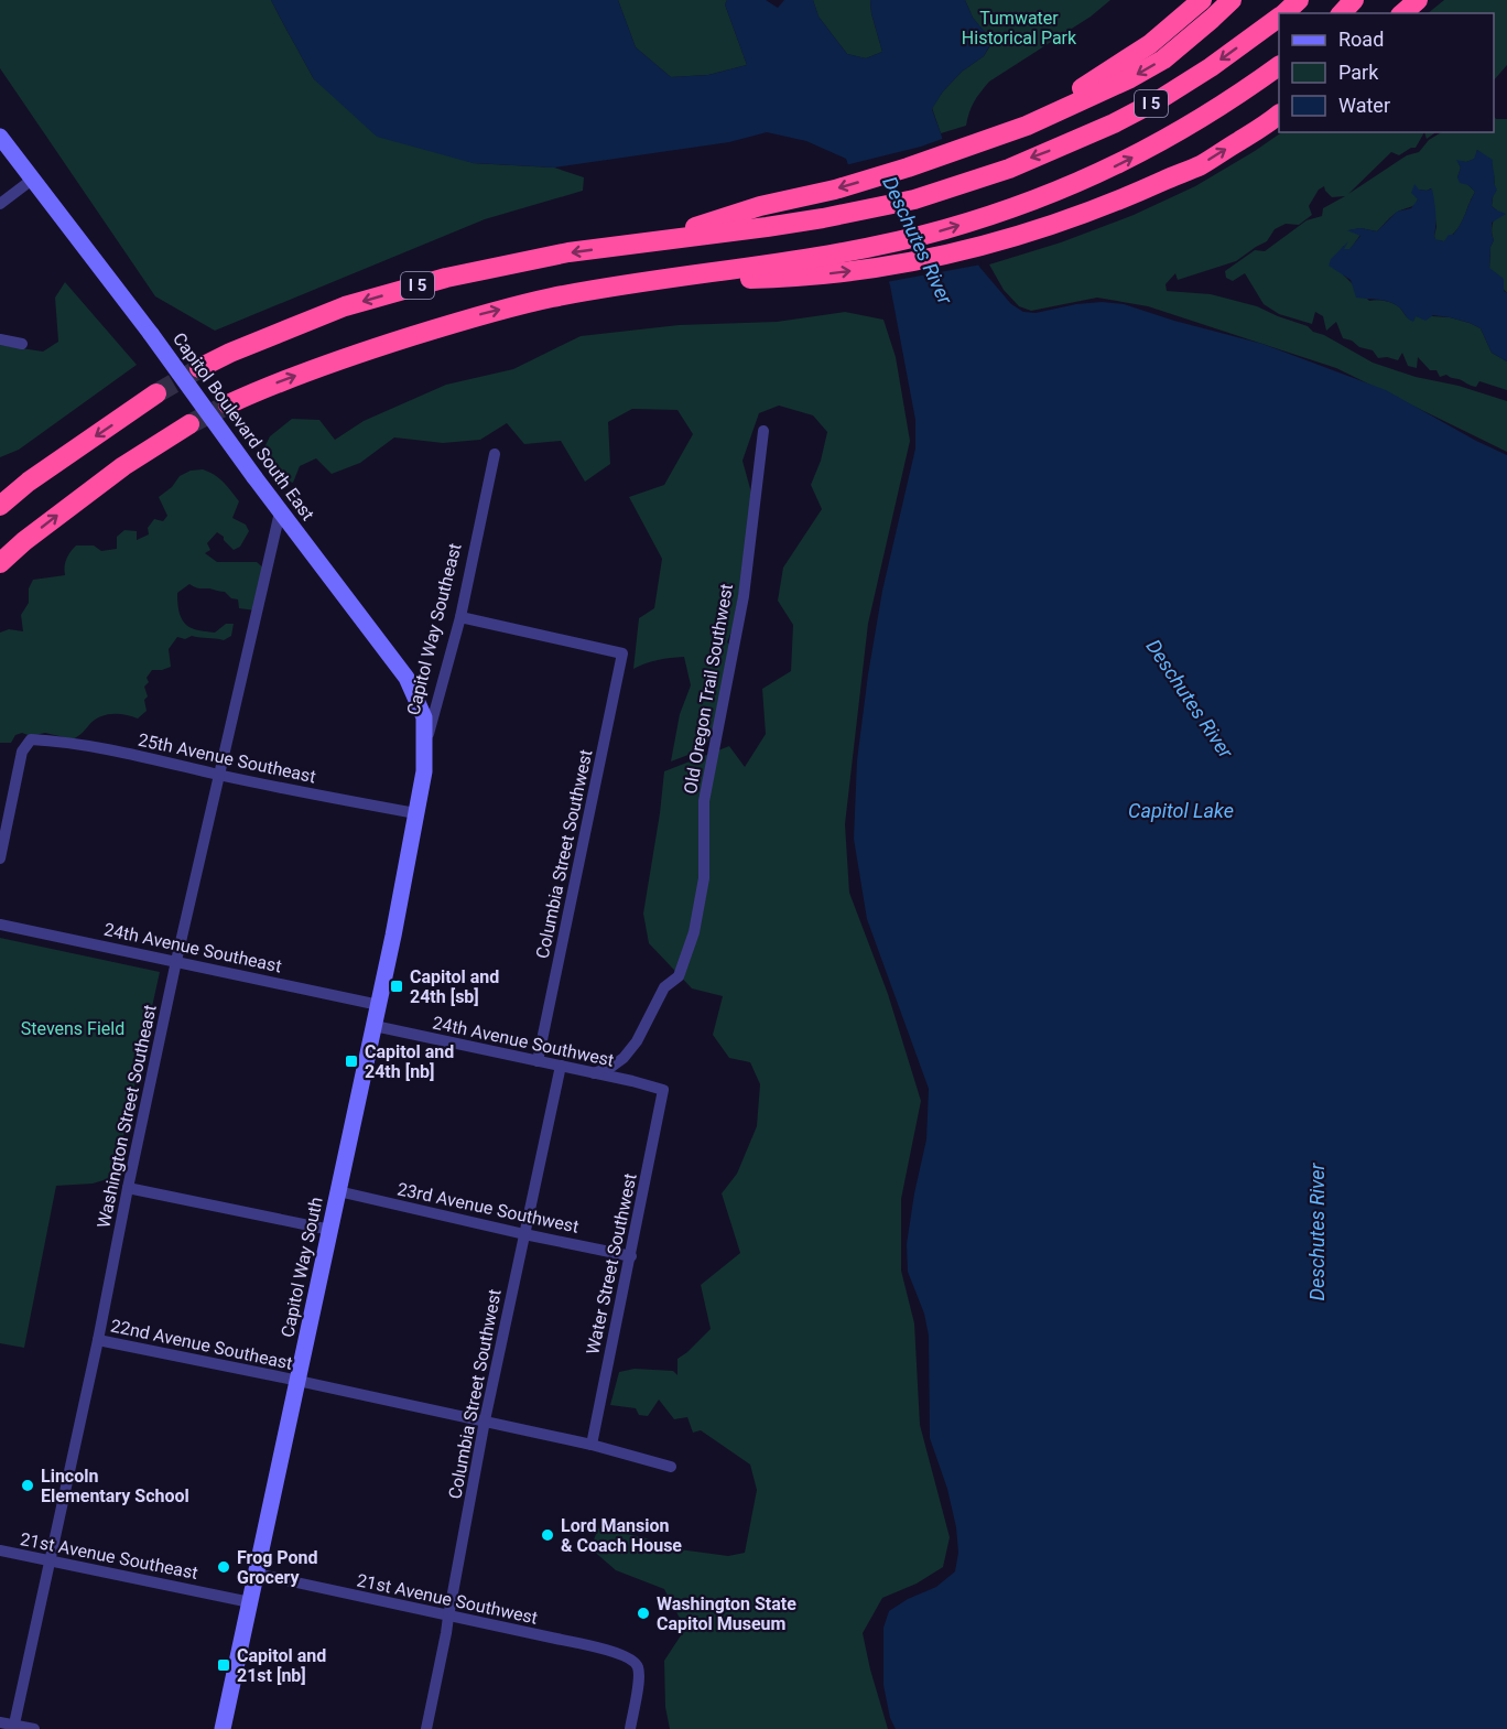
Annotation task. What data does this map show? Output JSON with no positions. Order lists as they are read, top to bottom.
{
  "streets": {
    "highway": ["I 5"],
    "main road": ["Capitol Boulevard South East", "Capitol Way Southeast", "Capitol Way South"],
    "street": [
      "Old Oregon Trail Southwest",
      "25th Avenue Southeast",
      "Columbia Street Southwest",
      "24th Avenue Southeast",
      "24th Avenue Southwest",
      "Washington Street Southeast",
      "23rd Avenue Southwest",
      "Water Street Southwest",
      "22nd Avenue Southeast",
      "21st Avenue Southeast",
      "21st Avenue Southwest"
    ]
  },
  "crossings": [
    ["Capitol Boulevard South East", "Capitol Way Southeast"],
    ["Capitol Boulevard South East", "Washington Street Southeast"],
    ["Capitol Way Southeast", "25th Avenue Southeast"],
    ["Capitol Way Southeast", "Columbia Street Southwest"],
    ["Capitol Way Southeast", "Capitol Way South"],
    ["Old Oregon Trail Southwest", "24th Avenue Southwest"],
    ["25th Avenue Southeast", "Washington Street Southeast"],
    ["25th Avenue Southeast", "Capitol Way South"],
    ["Columbia Street Southwest", "24th Avenue Southwest"],
    ["Columbia Street Southwest", "23rd Avenue Southwest"],
    ["Columbia Street Southwest", "22nd Avenue Southeast"],
    ["Columbia Street Southwest", "21st Avenue Southwest"],
    ["24th Avenue Southeast", "Washington Street Southeast"],
    ["24th Avenue Southeast", "Capitol Way South"],
    ["24th Avenue Southwest", "Water Street Southwest"],
    ["24th Avenue Southwest", "Capitol Way South"],
    ["Washington Street Southeast", "22nd Avenue Southeast"],
    ["Washington Street Southeast", "21st Avenue Southeast"],
    ["23rd Avenue Southwest", "Water Street Southwest"],
    ["23rd Avenue Southwest", "Capitol Way South"],
    ["Water Street Southwest", "22nd Avenue Southeast"],
    ["Capitol Way South", "22nd Avenue Southeast"],
    ["Capitol Way South", "21st Avenue Southeast"],
    ["Capitol Way South", "21st Avenue Southwest"]
  ],
  "water": ["Deschutes River", "Capitol Lake"],
  "parks": ["Tumwater Historical Park", "Stevens Field"],
  "places": {
    "transit": ["Capitol and 24th [sb]", "Capitol and 24th [nb]", "Capitol and 21st [nb]"],
    "other": [
      "Lincoln Elementary School",
      "Lord Mansion & Coach House",
      "Frog Pond Grocery",
      "Washington State Capitol Museum"
    ]
  },
  "legend": ["Road", "Park", "Water"]
}
